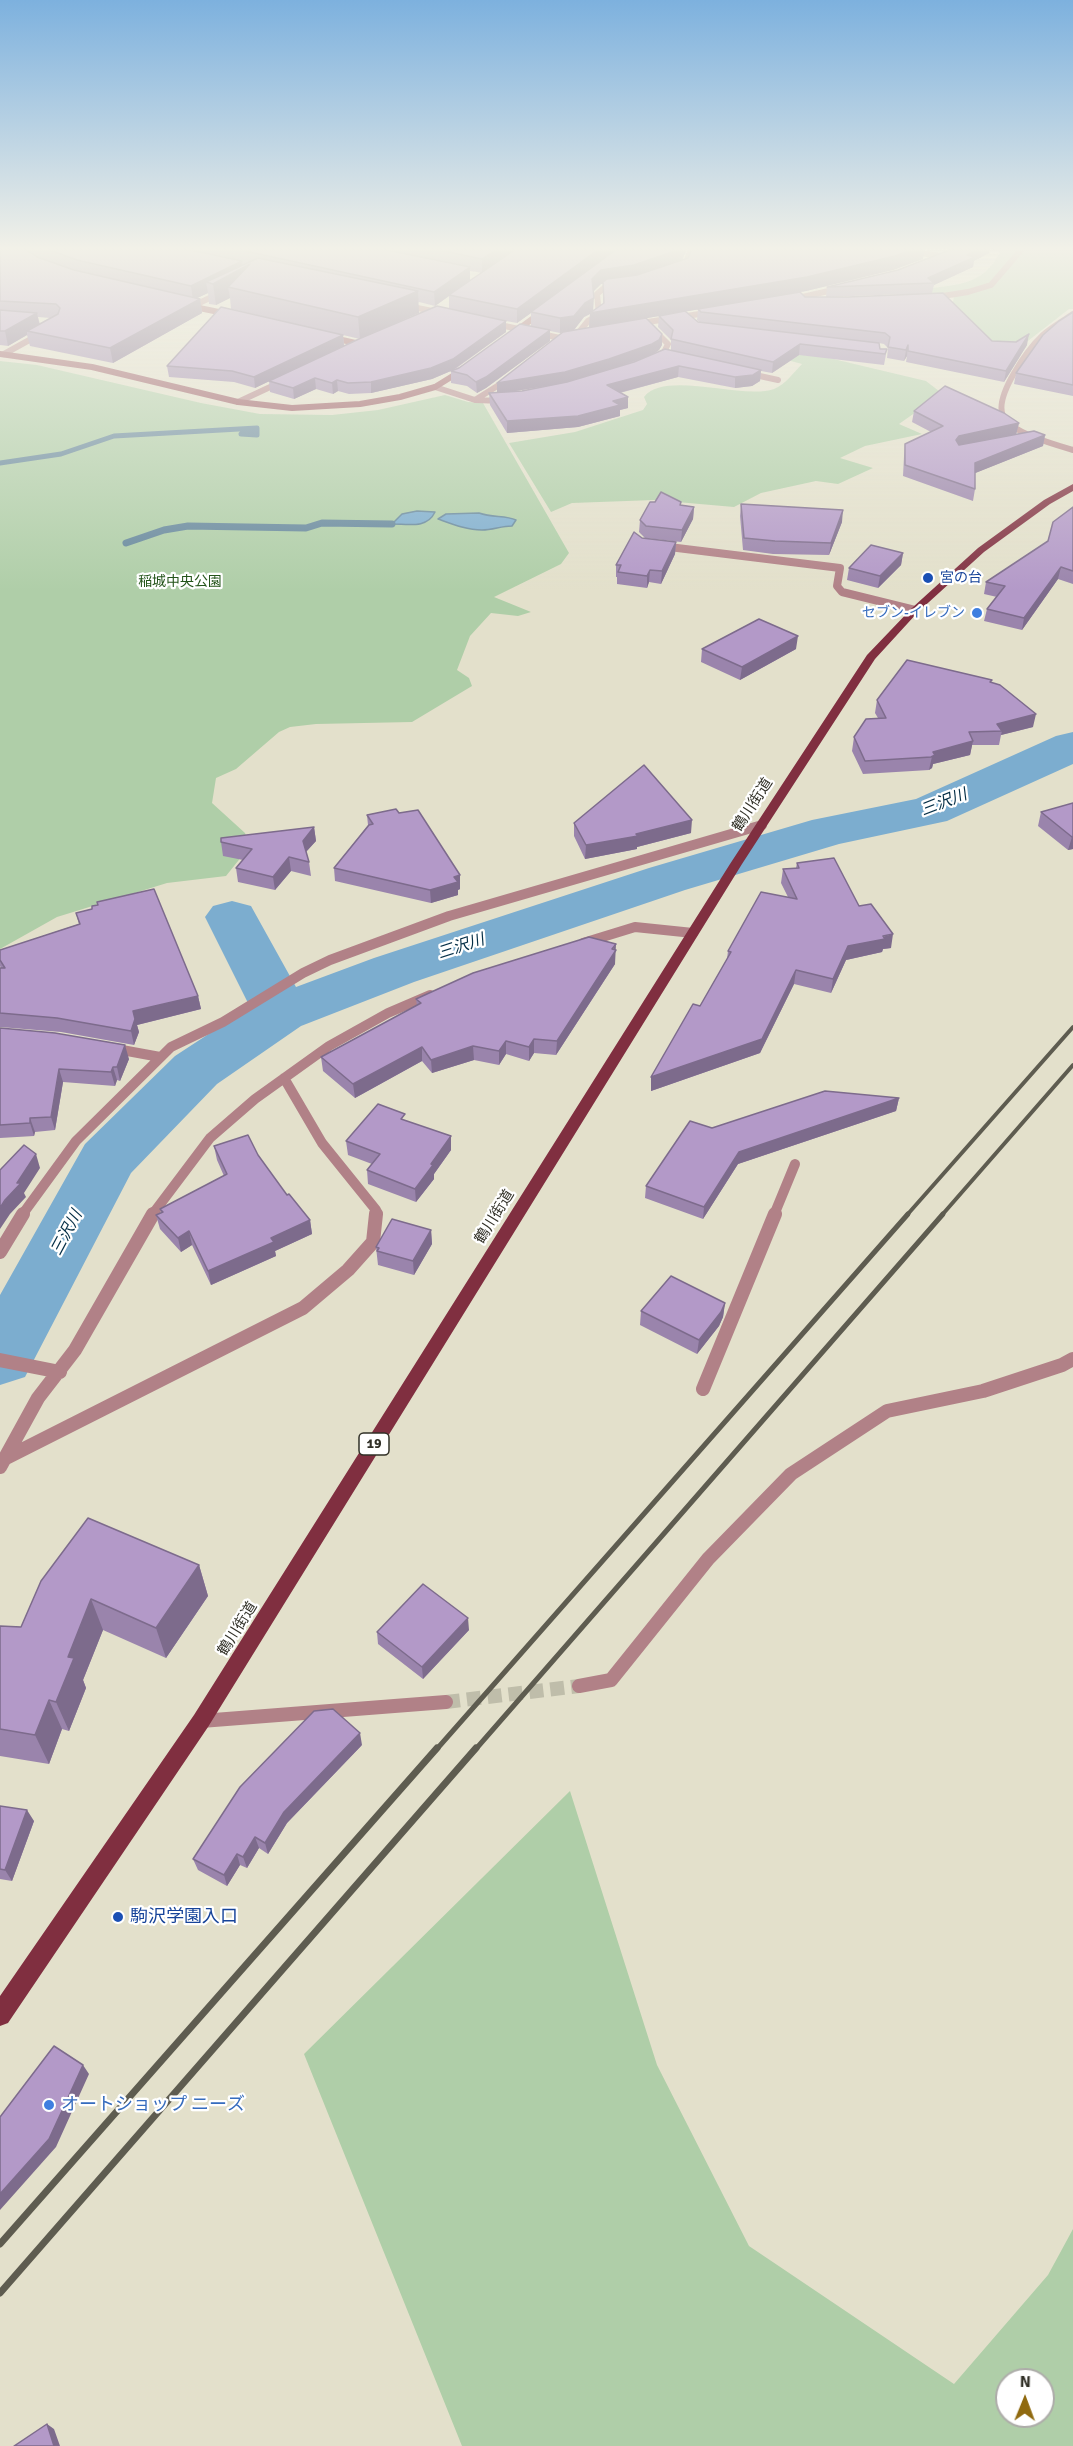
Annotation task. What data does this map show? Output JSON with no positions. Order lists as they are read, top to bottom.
{
  "streets": {
    "main road": ["鶴川街道", "19"]
  },
  "water": ["三沢川"],
  "parks": ["稲城中央公園"],
  "places": [
    "宮の台",
    "セブン-イレブン",
    "駒沢学園入口",
    "オートショップ ニーズ"
  ],
  "north": "top"
}
